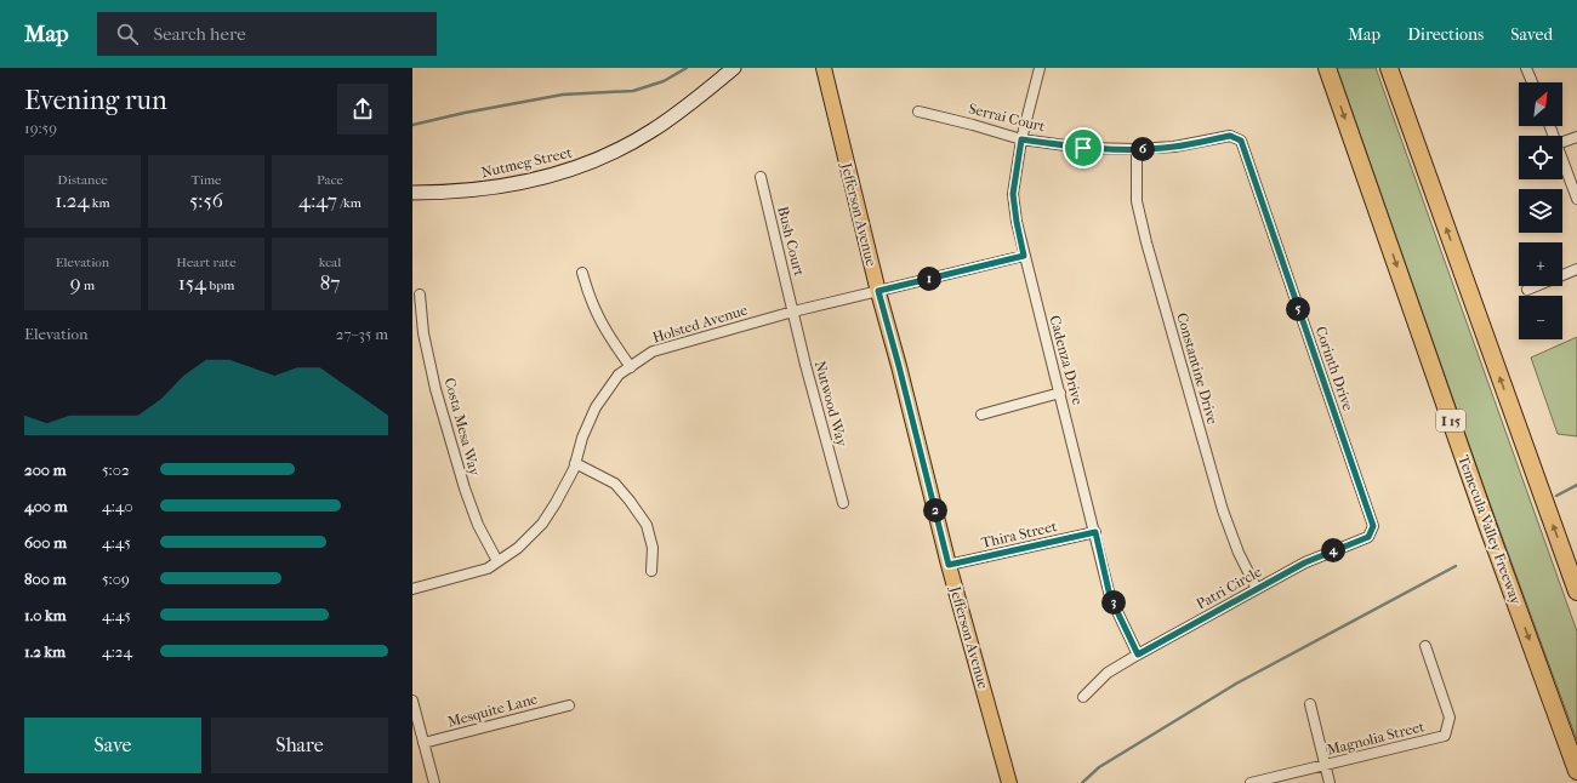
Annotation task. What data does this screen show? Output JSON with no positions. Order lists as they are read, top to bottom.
{
  "streets": {
    "highway": ["I 15", "Temecula Valley Freeway"],
    "main road": ["Nutmeg Street", "Jefferson Avenue"],
    "street": [
      "Serrai Court",
      "Bush Court",
      "Holsted Avenue",
      "Cadenza Drive",
      "Constantine Drive",
      "Corinth Drive",
      "Nutwood Way",
      "Costa Mesa Way",
      "Thira Street",
      "Patri Circle",
      "Mesquite Lane",
      "Magnolia Street"
    ]
  },
  "crossings": [
    ["Serrai Court", "Cadenza Drive"],
    ["Serrai Court", "Constantine Drive"],
    ["Serrai Court", "Corinth Drive"],
    ["Jefferson Avenue", "Holsted Avenue"],
    ["Jefferson Avenue", "Thira Street"],
    ["Bush Court", "Holsted Avenue"],
    ["Bush Court", "Nutwood Way"],
    ["Holsted Avenue", "Cadenza Drive"],
    ["Holsted Avenue", "Nutwood Way"],
    ["Holsted Avenue", "Costa Mesa Way"],
    ["Cadenza Drive", "Thira Street"],
    ["Cadenza Drive", "Patri Circle"],
    ["Constantine Drive", "Patri Circle"],
    ["Corinth Drive", "Patri Circle"]
  ],
  "north": "top right",
  "page": {
    "header": "Map",
    "search": "Search here",
    "nav": ["Map", "Directions", "Saved"],
    "heading": ["Evening run", "19:59"],
    "map_buttons": ["+", "−"],
    "pins": [
      "6",
      "1",
      "5",
      "2",
      "4",
      "3"
    ],
    "stats": [
      ["Distance", "1.24 km"],
      ["Time", "5:56"],
      ["Pace", "4:47 /km"],
      ["Elevation", "9 m"],
      ["Heart rate", "154 bpm"],
      ["kcal", "87"]
    ],
    "chart": ["Elevation", "27–35 m"],
    "list": [
      {
        "name": "200 m",
        "note": "5:02"
      },
      {
        "name": "400 m",
        "note": "4:40"
      },
      {
        "name": "600 m",
        "note": "4:45"
      },
      {
        "name": "800 m",
        "note": "5:09"
      },
      {
        "name": "1.0 km",
        "note": "4:45"
      },
      {
        "name": "1.2 km",
        "note": "4:24"
      }
    ],
    "buttons": ["Save", "Share"]
  }
}
